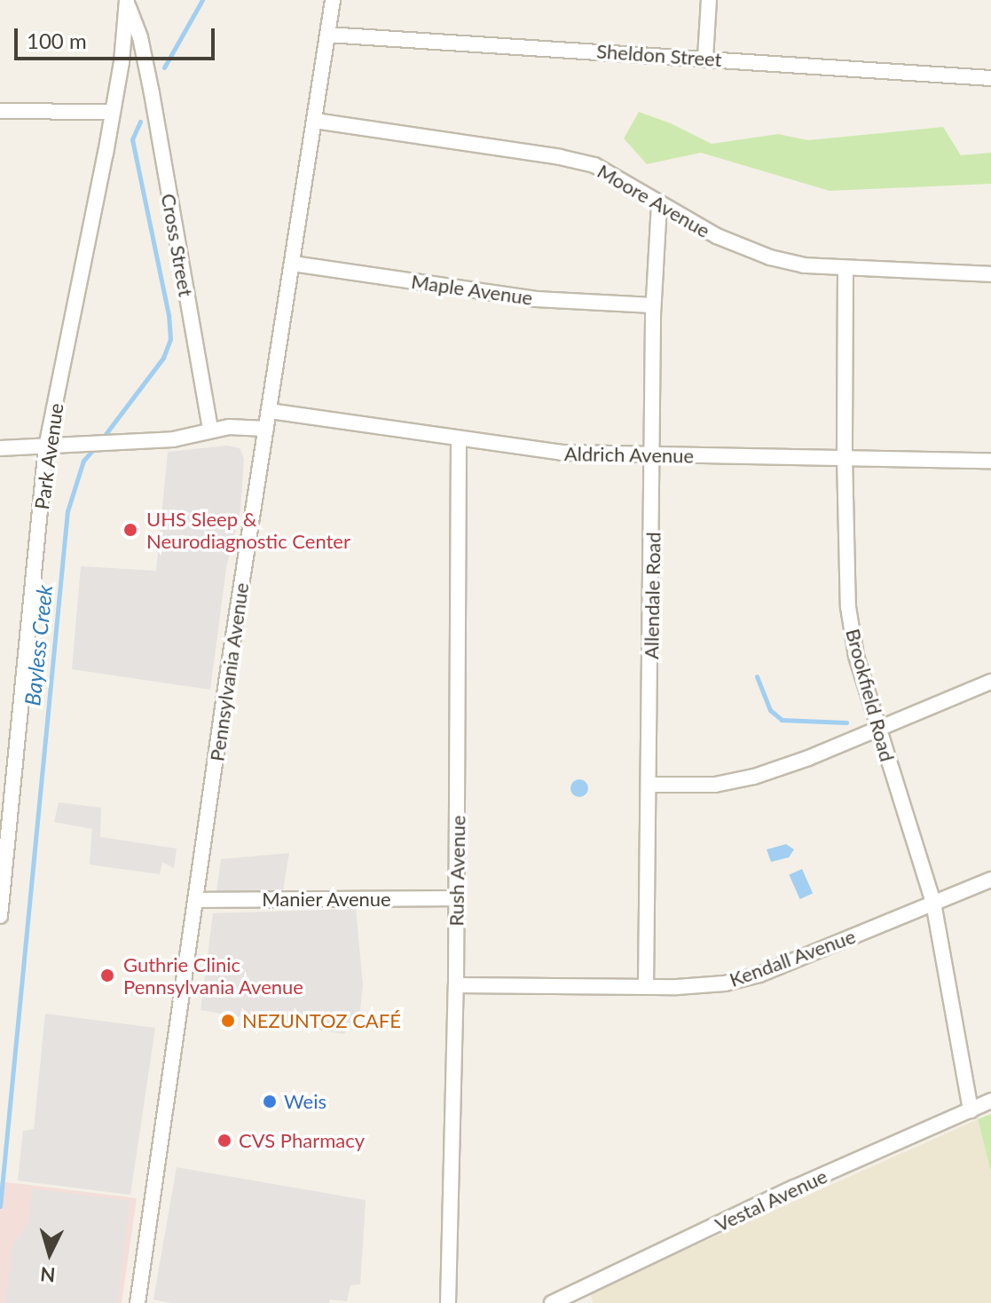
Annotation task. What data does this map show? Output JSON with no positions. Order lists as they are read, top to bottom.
{
  "streets": {
    "street": [
      "Sheldon Street",
      "Moore Avenue",
      "Cross Street",
      "Maple Avenue",
      "Aldrich Avenue",
      "Park Avenue",
      "Allendale Road",
      "Pennsylvania Avenue",
      "Brookfield Road",
      "Rush Avenue",
      "Manier Avenue",
      "Kendall Avenue",
      "Vestal Avenue"
    ]
  },
  "crossings": [
    ["Sheldon Street", "Pennsylvania Avenue"],
    ["Moore Avenue", "Allendale Road"],
    ["Moore Avenue", "Pennsylvania Avenue"],
    ["Moore Avenue", "Brookfield Road"],
    ["Cross Street", "Park Avenue"],
    ["Maple Avenue", "Allendale Road"],
    ["Maple Avenue", "Pennsylvania Avenue"],
    ["Aldrich Avenue", "Allendale Road"],
    ["Aldrich Avenue", "Pennsylvania Avenue"],
    ["Aldrich Avenue", "Brookfield Road"],
    ["Aldrich Avenue", "Rush Avenue"],
    ["Allendale Road", "Kendall Avenue"],
    ["Pennsylvania Avenue", "Manier Avenue"],
    ["Brookfield Road", "Kendall Avenue"],
    ["Brookfield Road", "Vestal Avenue"],
    ["Rush Avenue", "Manier Avenue"],
    ["Rush Avenue", "Kendall Avenue"]
  ],
  "water": ["Bayless Creek"],
  "places": [
    "UHS Sleep & Neurodiagnostic Center",
    "Guthrie Clinic Pennsylvania Avenue",
    "NEZUNTOZ CAFÉ",
    "Weis",
    "CVS Pharmacy"
  ],
  "scale_bar": "100 m",
  "north": "bottom"
}
